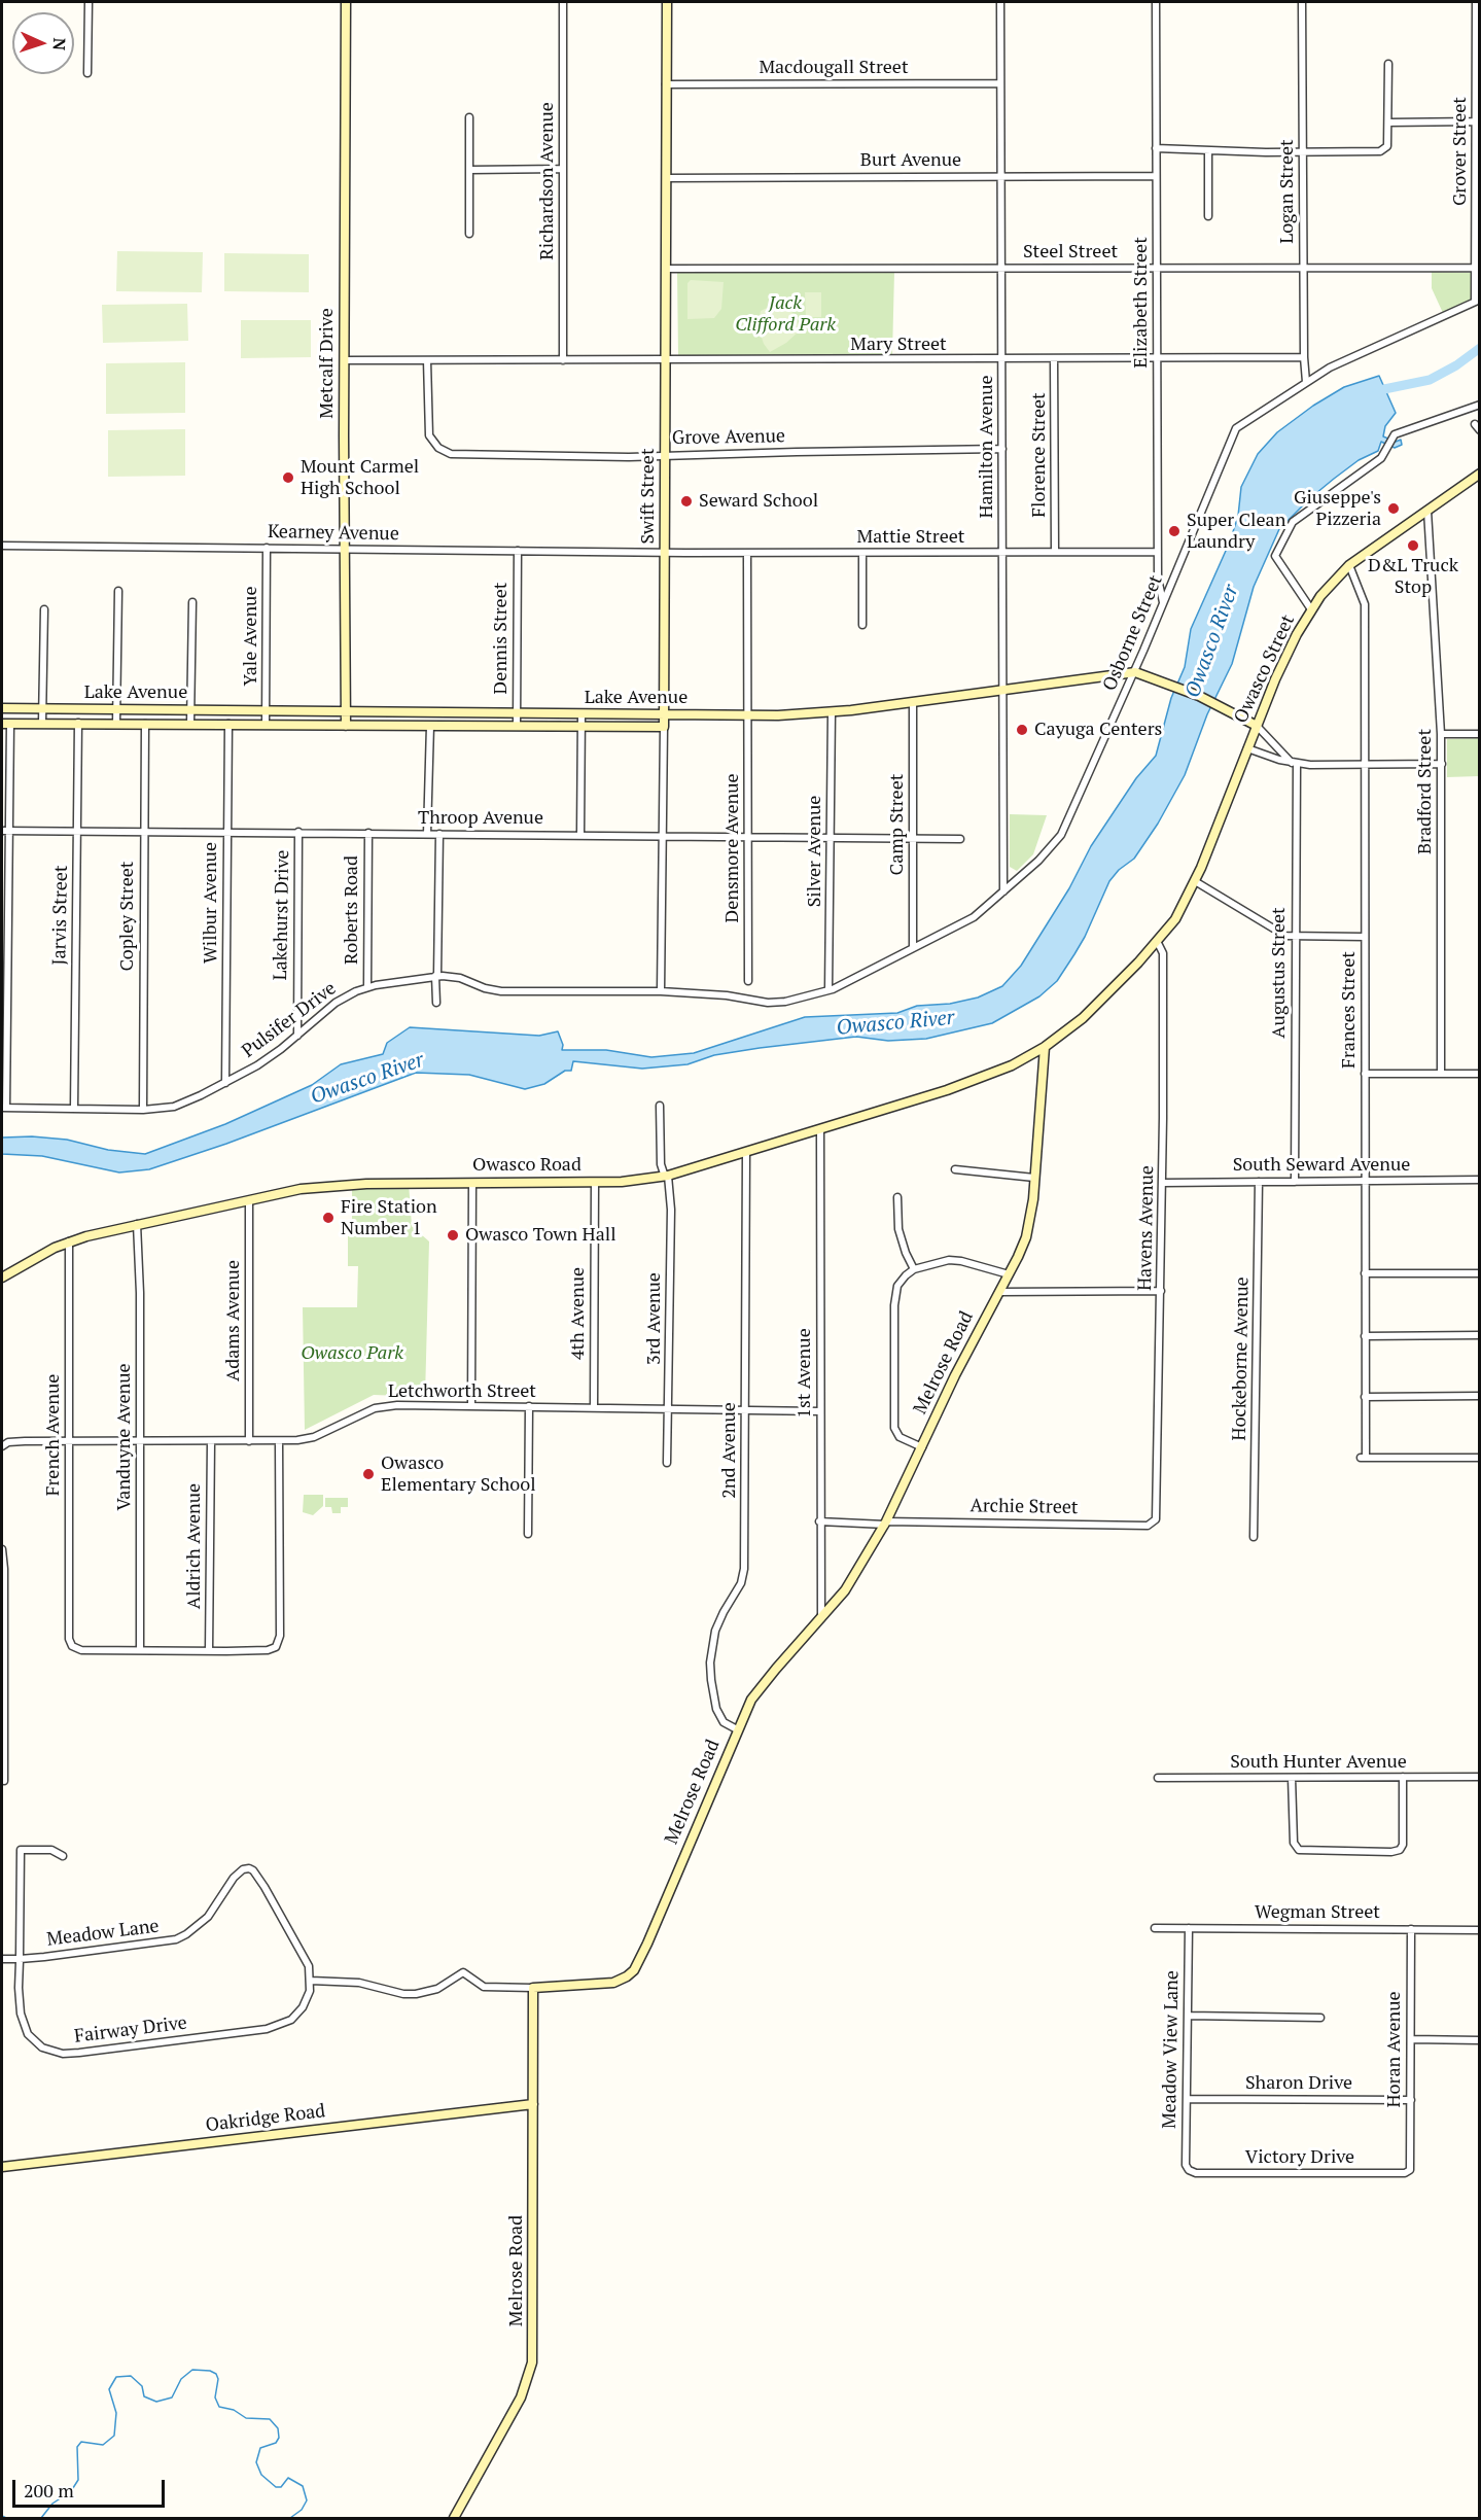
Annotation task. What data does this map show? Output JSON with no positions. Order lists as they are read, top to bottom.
{
  "streets": {
    "main road": [
      "Metcalf Drive",
      "Swift Street",
      "Owasco Street",
      "Lake Avenue",
      "Owasco Road",
      "Melrose Road",
      "Oakridge Road"
    ],
    "street": [
      "Macdougall Street",
      "Grover Street",
      "Burt Avenue",
      "Richardson Avenue",
      "Logan Street",
      "Steel Street",
      "Elizabeth Street",
      "Mary Street",
      "Grove Avenue",
      "Hamilton Avenue",
      "Florence Street",
      "Kearney Avenue",
      "Mattie Street",
      "Osborne Street",
      "Yale Avenue",
      "Dennis Street",
      "Bradford Street",
      "Throop Avenue",
      "Camp Street",
      "Densmore Avenue",
      "Silver Avenue",
      "Wilbur Avenue",
      "Roberts Road",
      "Jarvis Street",
      "Lakehurst Drive",
      "Copley Street",
      "Augustus Street",
      "Frances Street",
      "Pulsifer Drive",
      "South Seward Avenue",
      "Havens Avenue",
      "4th Avenue",
      "3rd Avenue",
      "Adams Avenue",
      "Hockeborne Avenue",
      "1st Avenue",
      "Letchworth Street",
      "French Avenue",
      "Vanduyne Avenue",
      "2nd Avenue",
      "Archie Street",
      "Aldrich Avenue",
      "South Hunter Avenue",
      "Wegman Street",
      "Meadow Lane",
      "Fairway Drive",
      "Meadow View Lane",
      "Horan Avenue",
      "Sharon Drive",
      "Victory Drive"
    ]
  },
  "crossings": [
    ["Macdougall Street", "Hamilton Avenue"],
    ["Macdougall Street", "Swift Street"],
    ["Grover Street", "Steel Street"],
    ["Grover Street", "Osborne Street"],
    ["Burt Avenue", "Elizabeth Street"],
    ["Burt Avenue", "Hamilton Avenue"],
    ["Burt Avenue", "Swift Street"],
    ["Richardson Avenue", "Mary Street"],
    ["Logan Street", "Steel Street"],
    ["Logan Street", "Mary Street"],
    ["Logan Street", "Osborne Street"],
    ["Steel Street", "Elizabeth Street"],
    ["Steel Street", "Hamilton Avenue"],
    ["Steel Street", "Swift Street"],
    ["Elizabeth Street", "Mary Street"],
    ["Elizabeth Street", "Mattie Street"],
    ["Elizabeth Street", "Osborne Street"],
    ["Mary Street", "Metcalf Drive"],
    ["Mary Street", "Grove Avenue"],
    ["Mary Street", "Hamilton Avenue"],
    ["Mary Street", "Florence Street"],
    ["Mary Street", "Swift Street"],
    ["Metcalf Drive", "Kearney Avenue"],
    ["Metcalf Drive", "Lake Avenue"],
    ["Grove Avenue", "Hamilton Avenue"],
    ["Grove Avenue", "Swift Street"],
    ["Hamilton Avenue", "Mattie Street"],
    ["Hamilton Avenue", "Osborne Street"],
    ["Hamilton Avenue", "Lake Avenue"],
    ["Florence Street", "Mattie Street"],
    ["Swift Street", "Kearney Avenue"],
    ["Swift Street", "Mattie Street"],
    ["Swift Street", "Lake Avenue"],
    ["Swift Street", "Throop Avenue"],
    ["Swift Street", "Pulsifer Drive"],
    ["Kearney Avenue", "Mattie Street"],
    ["Kearney Avenue", "Yale Avenue"],
    ["Kearney Avenue", "Dennis Street"],
    ["Mattie Street", "Densmore Avenue"],
    ["Osborne Street", "Lake Avenue"],
    ["Osborne Street", "Camp Street"],
    ["Osborne Street", "Silver Avenue"],
    ["Osborne Street", "Pulsifer Drive"],
    ["Yale Avenue", "Lake Avenue"],
    ["Dennis Street", "Lake Avenue"],
    ["Owasco Street", "Lake Avenue"],
    ["Owasco Street", "Bradford Street"],
    ["Owasco Street", "Frances Street"],
    ["Owasco Street", "Owasco Road"],
    ["Owasco Street", "Havens Avenue"],
    ["Owasco Street", "Melrose Road"],
    ["Lake Avenue", "Camp Street"],
    ["Lake Avenue", "Densmore Avenue"],
    ["Lake Avenue", "Silver Avenue"],
    ["Lake Avenue", "Wilbur Avenue"],
    ["Lake Avenue", "Jarvis Street"],
    ["Lake Avenue", "Copley Street"],
    ["Throop Avenue", "Camp Street"],
    ["Throop Avenue", "Densmore Avenue"],
    ["Throop Avenue", "Silver Avenue"],
    ["Throop Avenue", "Wilbur Avenue"],
    ["Throop Avenue", "Roberts Road"],
    ["Throop Avenue", "Jarvis Street"],
    ["Throop Avenue", "Lakehurst Drive"],
    ["Throop Avenue", "Copley Street"],
    ["Wilbur Avenue", "Pulsifer Drive"],
    ["Roberts Road", "Pulsifer Drive"],
    ["Jarvis Street", "Pulsifer Drive"],
    ["Lakehurst Drive", "Pulsifer Drive"],
    ["Copley Street", "Pulsifer Drive"],
    ["Augustus Street", "South Seward Avenue"],
    ["Frances Street", "South Seward Avenue"],
    ["Owasco Road", "4th Avenue"],
    ["Owasco Road", "3rd Avenue"],
    ["Owasco Road", "Adams Avenue"],
    ["Owasco Road", "Melrose Road"],
    ["Owasco Road", "1st Avenue"],
    ["Owasco Road", "French Avenue"],
    ["Owasco Road", "Vanduyne Avenue"],
    ["Owasco Road", "2nd Avenue"],
    ["South Seward Avenue", "Havens Avenue"],
    ["South Seward Avenue", "Hockeborne Avenue"],
    ["Havens Avenue", "Archie Street"],
    ["4th Avenue", "Letchworth Street"],
    ["3rd Avenue", "Letchworth Street"],
    ["Adams Avenue", "Letchworth Street"],
    ["Melrose Road", "1st Avenue"],
    ["Melrose Road", "2nd Avenue"],
    ["Melrose Road", "Archie Street"],
    ["Melrose Road", "Oakridge Road"],
    ["1st Avenue", "Letchworth Street"],
    ["1st Avenue", "Archie Street"],
    ["Letchworth Street", "French Avenue"],
    ["Letchworth Street", "Vanduyne Avenue"],
    ["Letchworth Street", "2nd Avenue"],
    ["Letchworth Street", "Aldrich Avenue"],
    ["French Avenue", "Vanduyne Avenue"],
    ["Wegman Street", "Meadow View Lane"],
    ["Wegman Street", "Horan Avenue"],
    ["Meadow Lane", "Fairway Drive"],
    ["Meadow View Lane", "Sharon Drive"],
    ["Meadow View Lane", "Victory Drive"],
    ["Horan Avenue", "Sharon Drive"],
    ["Horan Avenue", "Victory Drive"]
  ],
  "water": ["Owasco River"],
  "parks": ["Jack Clifford Park", "Owasco Park"],
  "places": [
    "Mount Carmel High School",
    "Seward School",
    "Giuseppe's Pizzeria",
    "Super Clean Laundry",
    "D&L Truck Stop",
    "Cayuga Centers",
    "Fire Station Number 1",
    "Owasco Town Hall",
    "Owasco Elementary School"
  ],
  "scale_bar": "200 m",
  "north": "right"
}
